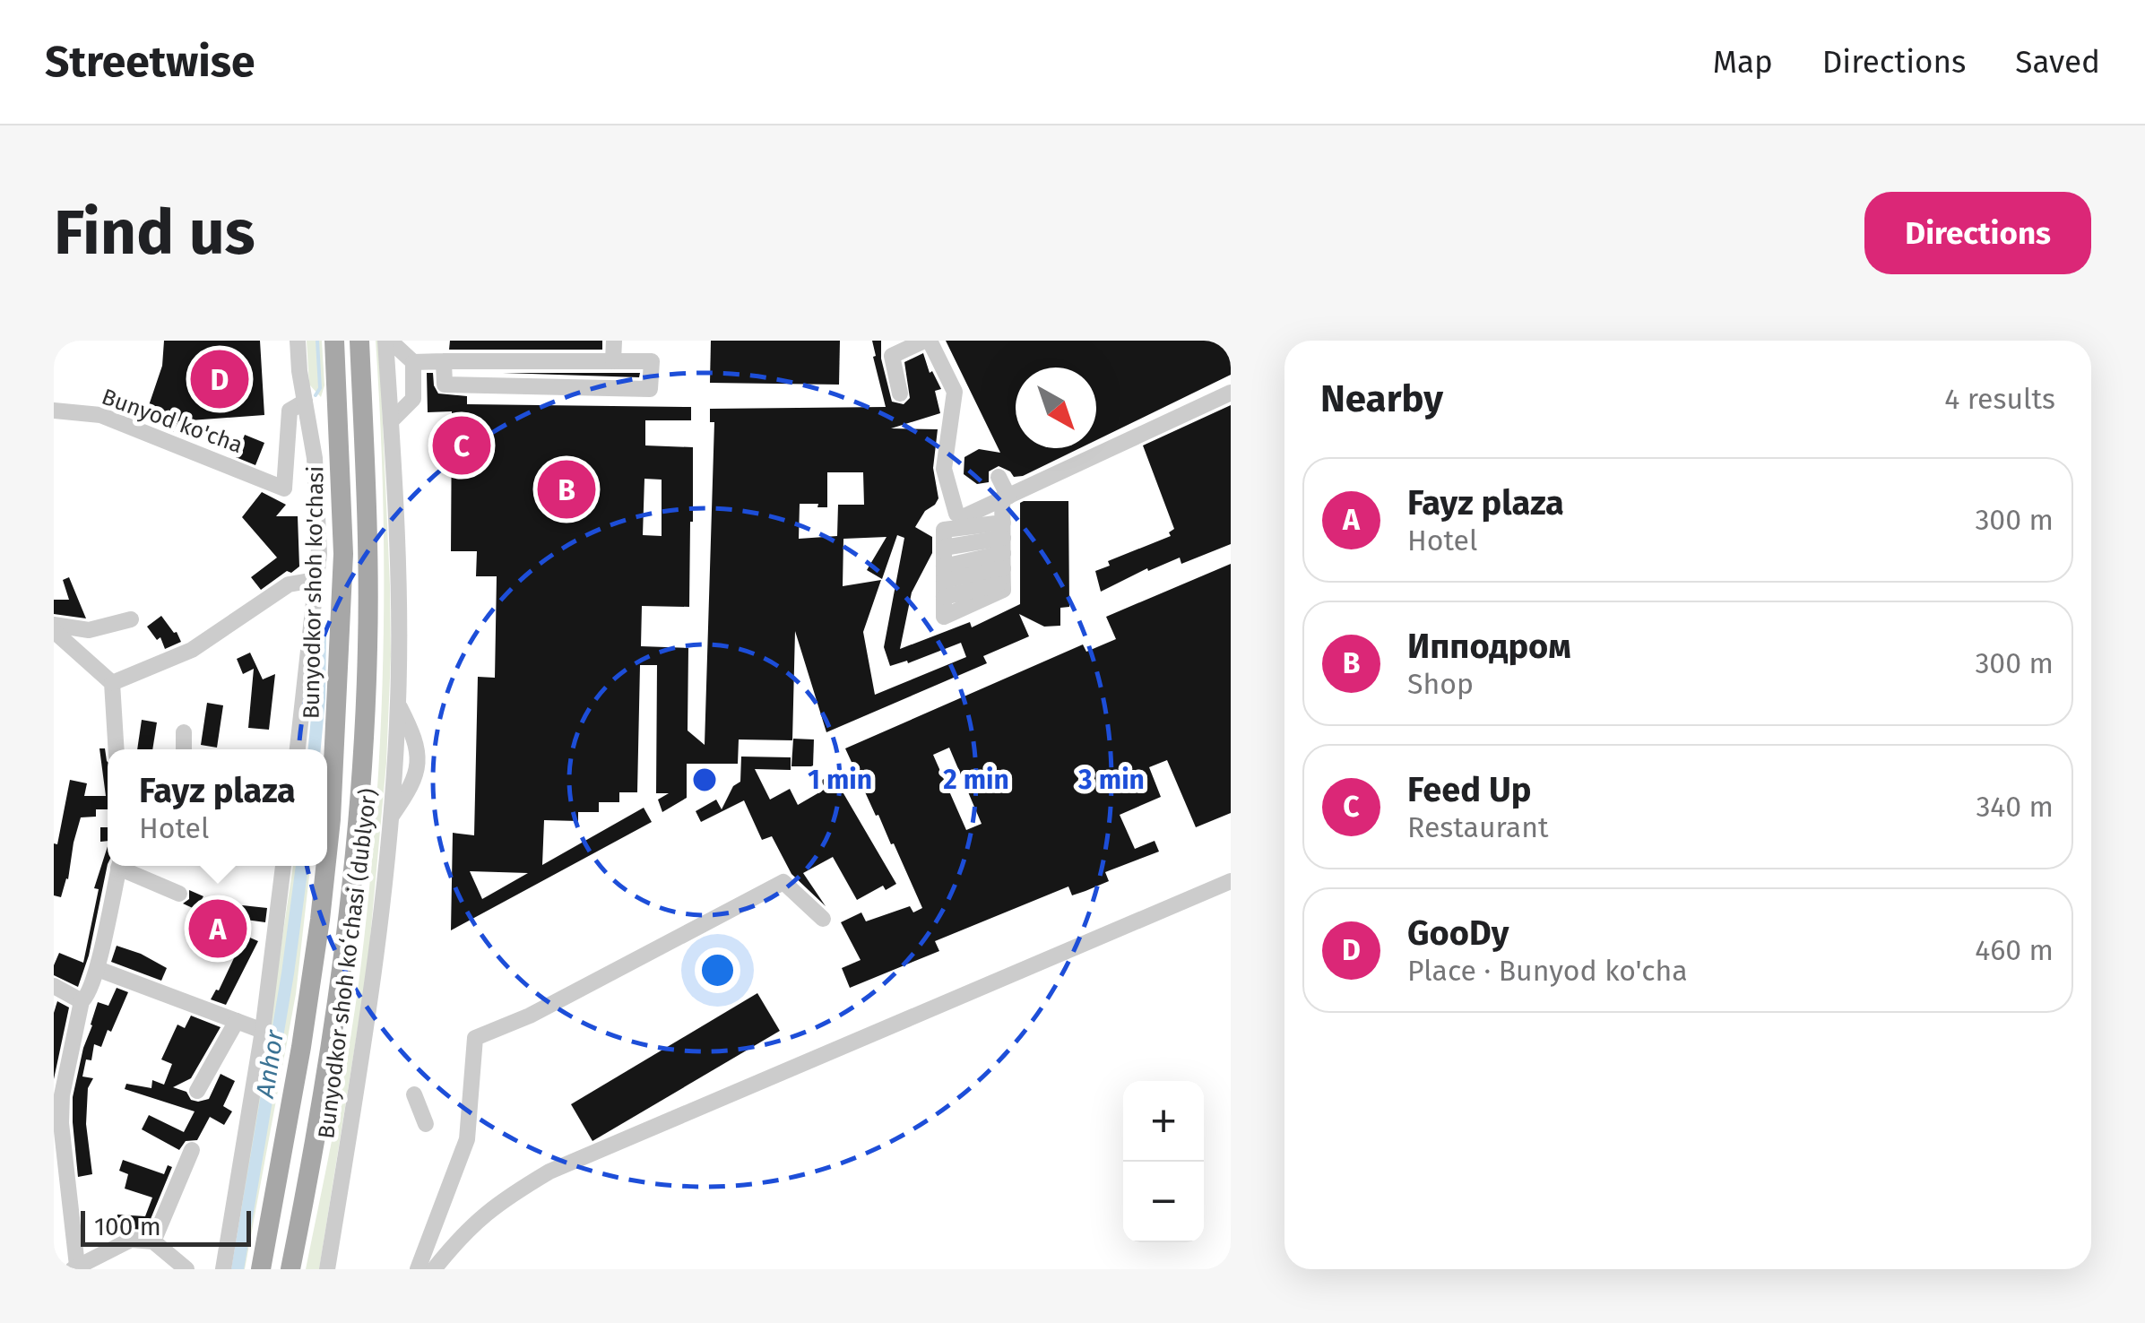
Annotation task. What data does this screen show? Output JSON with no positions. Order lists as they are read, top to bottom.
{
  "streets": {
    "main road": ["Bunyodkor shoh ko'chasi"],
    "street": ["Bunyod ko'cha", "Bunyodkor shoh koʻchasi (dublyor)"]
  },
  "water": ["Anhor"],
  "scale_bar": "100 m",
  "north": "bottom right",
  "page": {
    "header": "Streetwise",
    "nav": ["Map", "Directions", "Saved"],
    "buttons": "Directions",
    "title": "Find us",
    "heading": ["Nearby", "4 results"],
    "pins": [
      "D",
      "C",
      "B",
      "A"
    ],
    "list": [
      {
        "mark": "A",
        "name": "Fayz plaza",
        "note": "Hotel",
        "value": "300 m"
      },
      {
        "mark": "B",
        "name": "Ипподром",
        "note": "Shop",
        "value": "300 m"
      },
      {
        "mark": "C",
        "name": "Feed Up",
        "note": "Restaurant",
        "value": "340 m"
      },
      {
        "mark": "D",
        "name": "GooDy",
        "note": "Place · Bunyod ko'cha",
        "value": "460 m"
      }
    ],
    "popup": ["Fayz plaza", "Hotel"],
    "map_buttons": ["+", "−"],
    "scale": "100 m"
  },
  "rings": ["1 min", "2 min", "3 min"]
}
